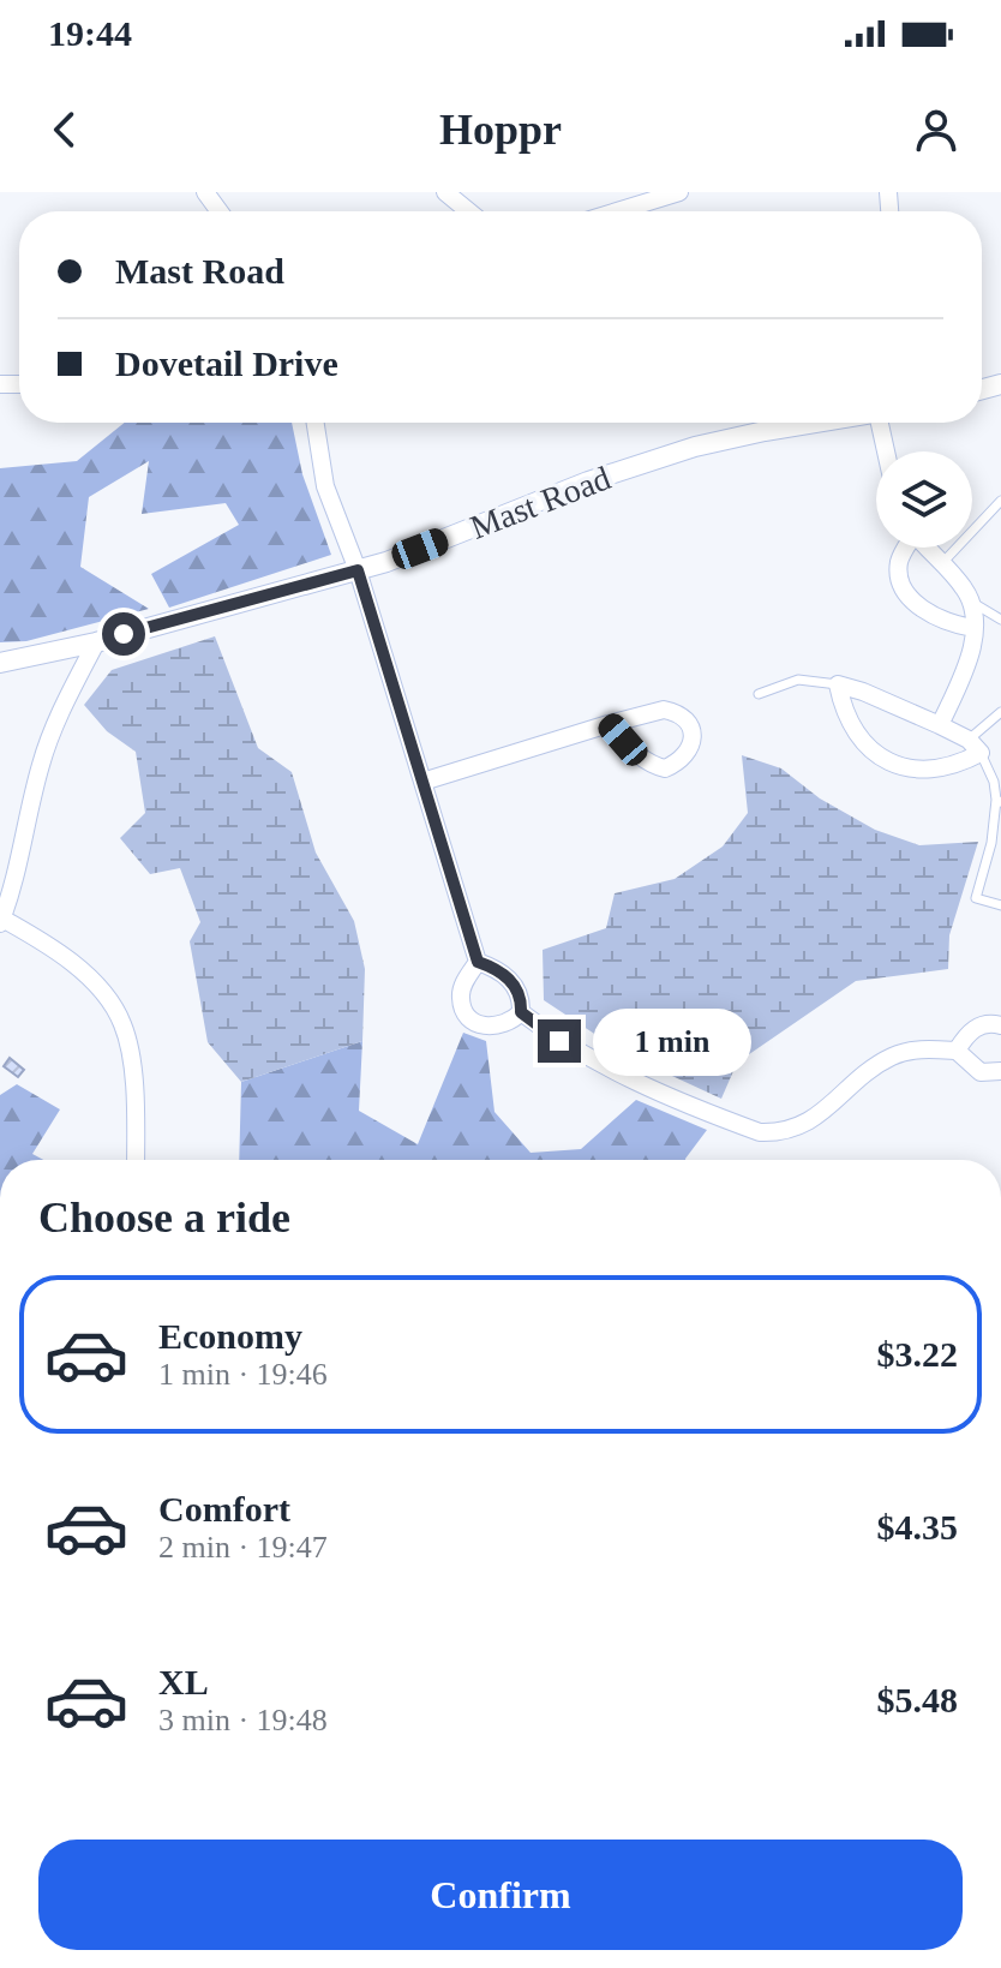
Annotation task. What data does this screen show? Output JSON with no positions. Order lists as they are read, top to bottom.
{
  "streets": {
    "street": ["Mast Road"]
  },
  "page": {
    "status": "19:44",
    "header": "Hoppr",
    "banner": ["Mast Road", "Dovetail Drive"],
    "bubble": "1 min",
    "heading": "Choose a ride",
    "list": [
      {
        "name": "Economy",
        "note": "1 min · 19:46",
        "value": "$3.22"
      },
      {
        "name": "Comfort",
        "note": "2 min · 19:47",
        "value": "$4.35"
      },
      {
        "name": "XL",
        "note": "3 min · 19:48",
        "value": "$5.48"
      }
    ],
    "buttons": "Confirm"
  }
}
